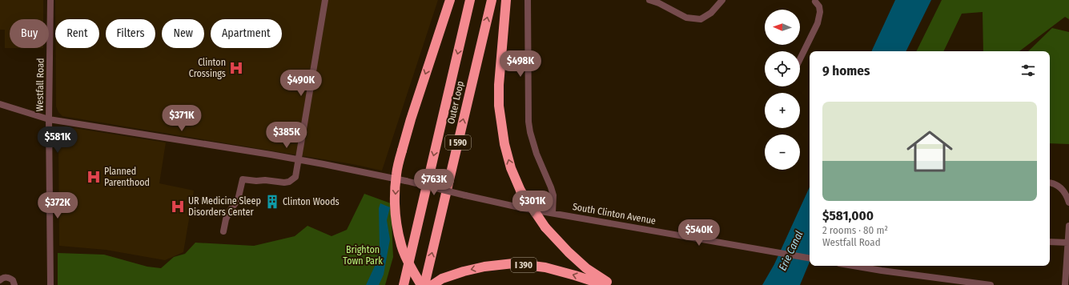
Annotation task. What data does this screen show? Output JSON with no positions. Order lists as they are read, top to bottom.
{
  "streets": {
    "highway": ["Outer Loop", "I 590", "I 390"],
    "street": ["Westfall Road", "South Clinton Avenue"]
  },
  "crossings": [
    ["Westfall Road", "South Clinton Avenue"]
  ],
  "water": ["Erie Canal"],
  "parks": ["Brighton Town Park"],
  "places": {
    "hospital": ["Clinton Crossings", "Planned Parenthood", "UR Medicine Sleep Disorders Center"],
    "building": ["Clinton Woods"]
  },
  "north": "left",
  "page": {
    "map_buttons": ["+", "−"],
    "chip": [
      "Buy",
      "Rent",
      "Filters",
      "New",
      "Apartment"
    ],
    "price": [
      "$498K",
      "$490K",
      "$371K",
      "$385K",
      "$581K",
      "$763K",
      "$301K",
      "$372K",
      "$540K"
    ],
    "heading": "9 homes",
    "list": [
      {
        "name": "$581,000",
        "note": "2 rooms · 80 m² · Westfall Road"
      }
    ]
  }
}
